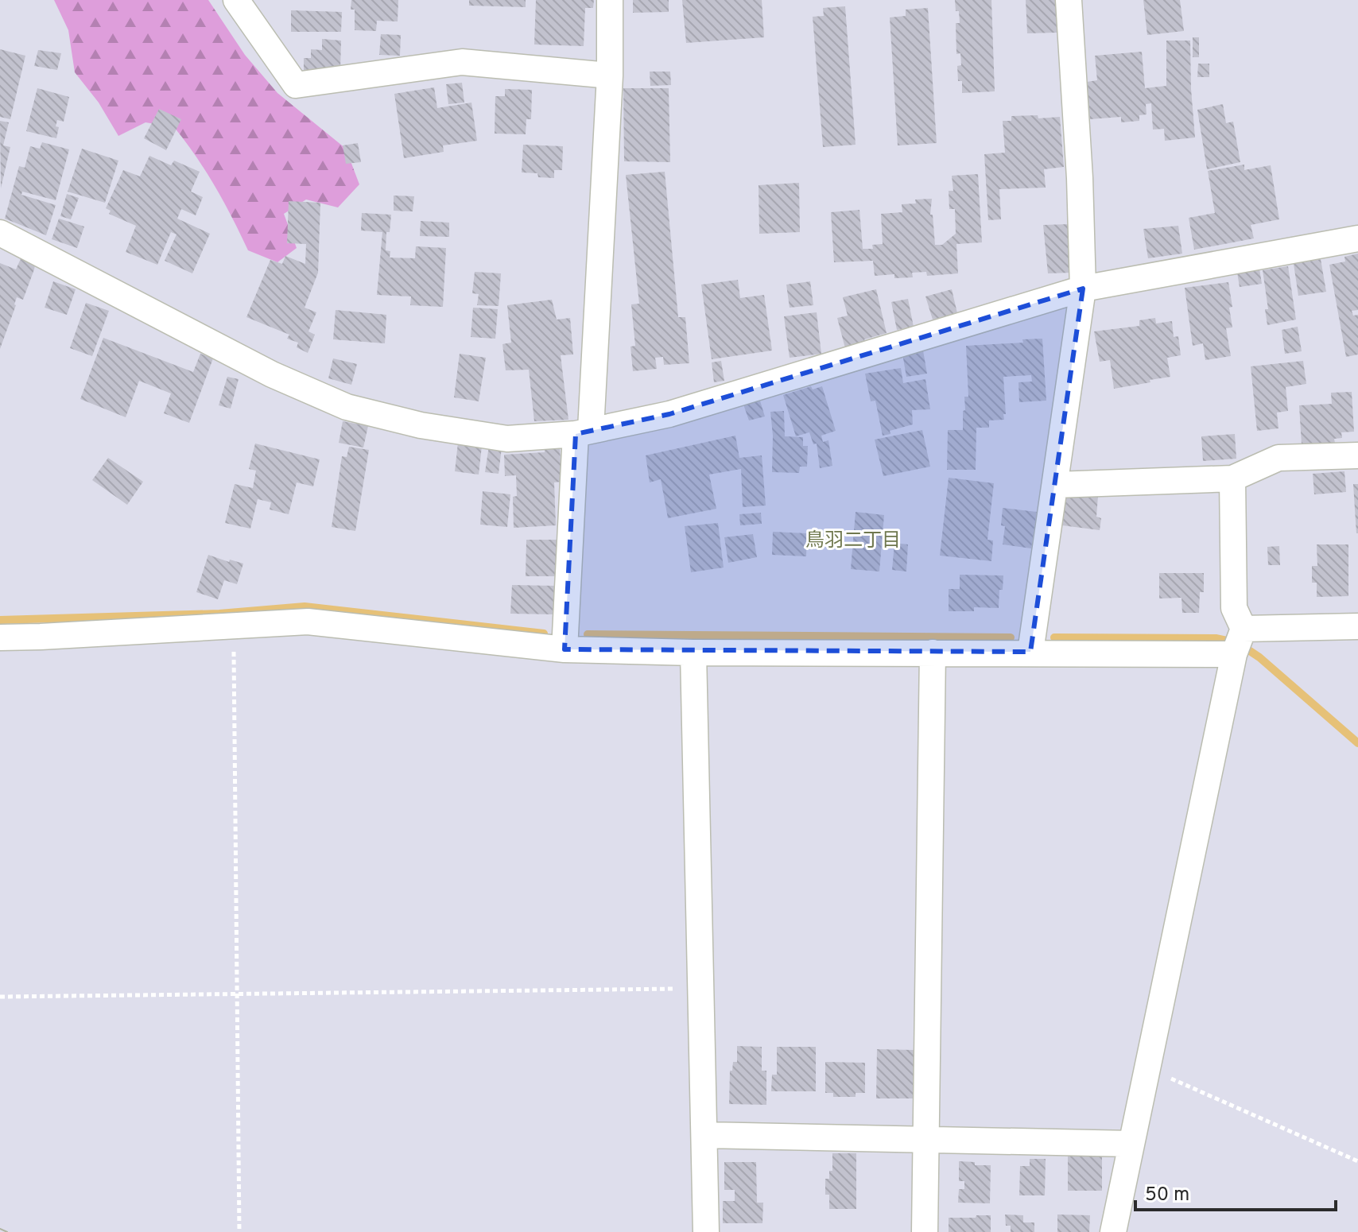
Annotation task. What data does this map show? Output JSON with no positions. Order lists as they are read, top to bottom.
{
  "districts": ["鳥羽二丁目"],
  "scale_bar": "50 m"
}
